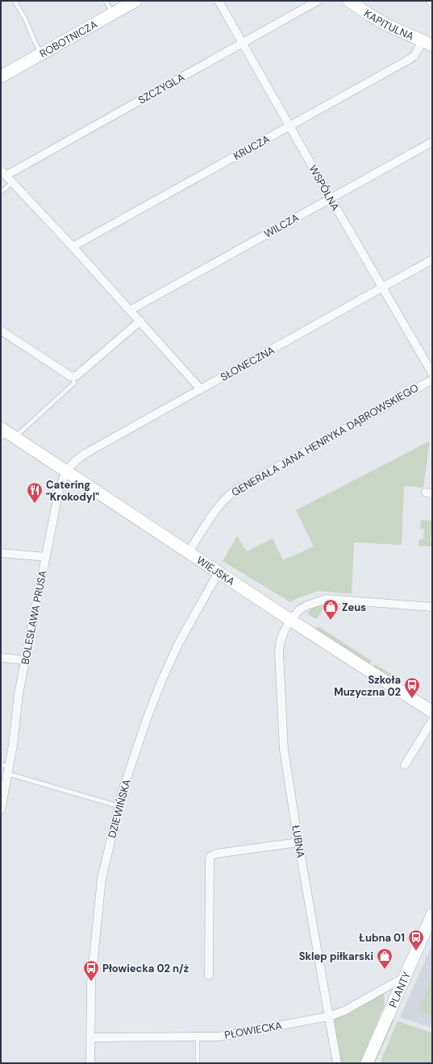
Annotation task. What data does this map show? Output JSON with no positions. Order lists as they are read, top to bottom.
{
  "streets": {
    "street": [
      "KAPITULNA",
      "ROBOTNICZA",
      "SZCZYGLA",
      "KRUCZA",
      "WSPÓLNA",
      "WILCZA",
      "SŁONECZNA",
      "GENERAŁA JANA HENRYKA DĄBROWSKIEGO",
      "WIEJSKA",
      "BOLESŁAWA PRUSA",
      "DZIEWIŃSKA",
      "ŁUBNA",
      "PLANTY",
      "PŁOWIECKA"
    ]
  },
  "crossings": [
    ["KAPITULNA", "KRUCZA"],
    ["SZCZYGLA", "WSPÓLNA"],
    ["KRUCZA", "WSPÓLNA"],
    ["WSPÓLNA", "WILCZA"],
    ["WSPÓLNA", "SŁONECZNA"],
    ["SŁONECZNA", "WIEJSKA"],
    ["SŁONECZNA", "BOLESŁAWA PRUSA"],
    ["GENERAŁA JANA HENRYKA DĄBROWSKIEGO", "WIEJSKA"],
    ["WIEJSKA", "BOLESŁAWA PRUSA"],
    ["WIEJSKA", "DZIEWIŃSKA"],
    ["WIEJSKA", "ŁUBNA"],
    ["DZIEWIŃSKA", "PŁOWIECKA"],
    ["ŁUBNA", "PŁOWIECKA"],
    ["PLANTY", "PŁOWIECKA"]
  ],
  "places": {
    "restaurant": ["Catering \"Krokodyl\""],
    "shop": ["Zeus", "Sklep piłkarski"],
    "bus stop": ["Szkoła Muzyczna 02", "Łubna 01", "Płowiecka 02 n/ż"]
  }
}
